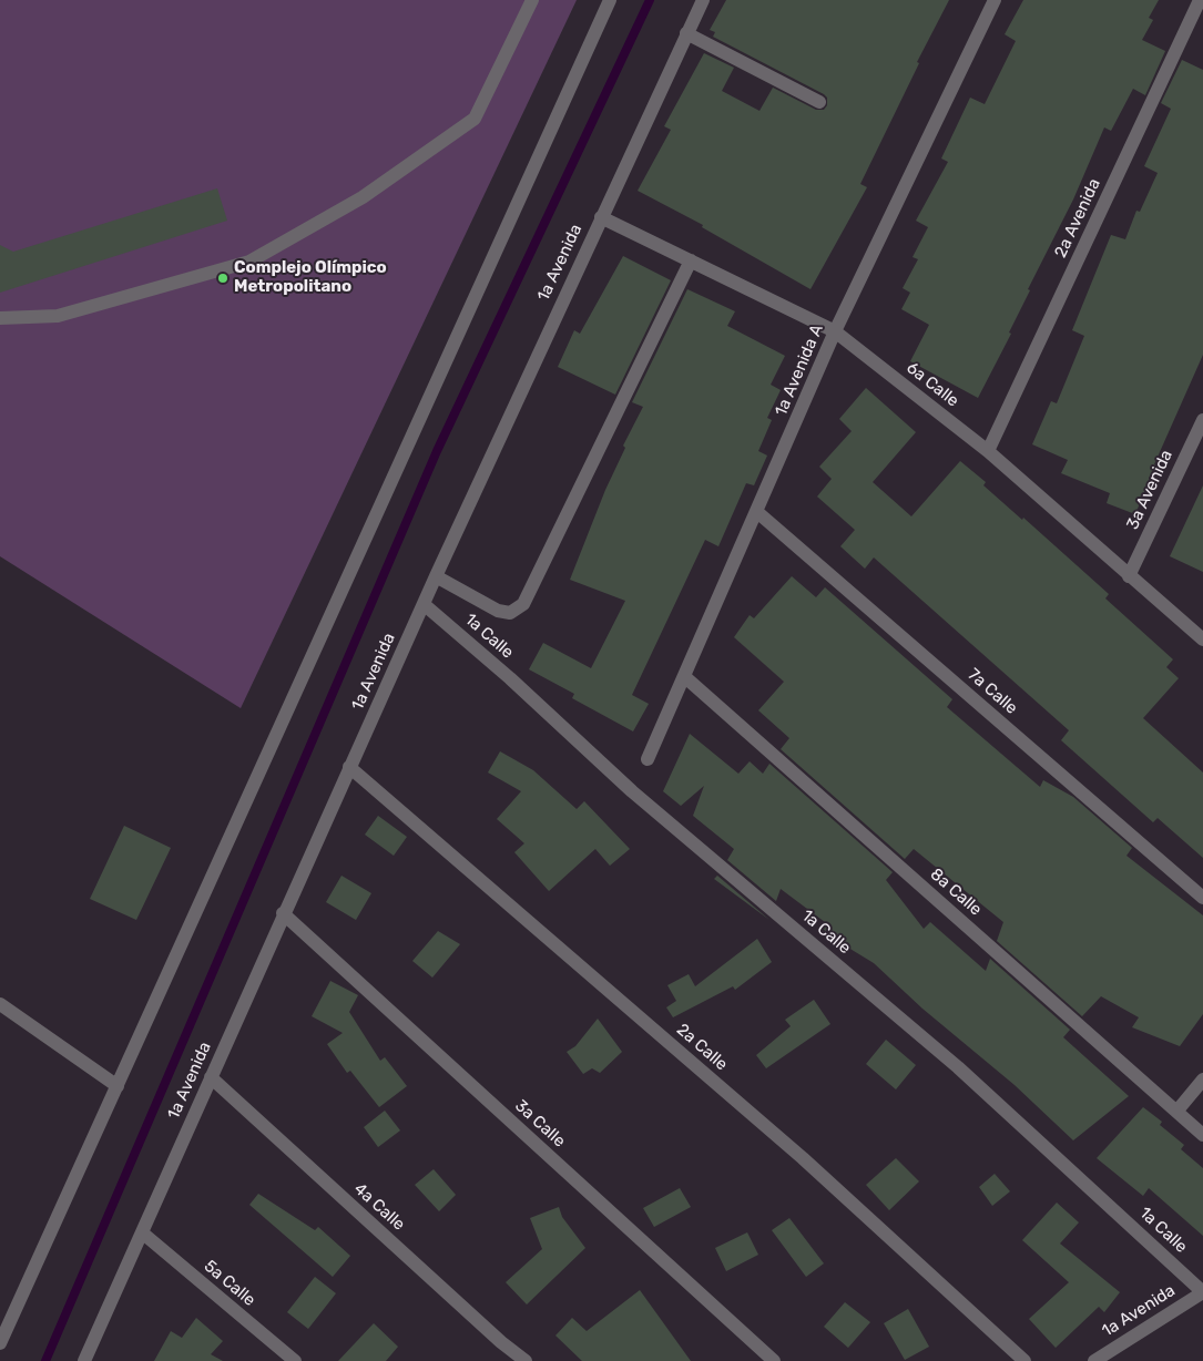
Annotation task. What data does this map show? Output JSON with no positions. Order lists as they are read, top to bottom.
{
  "streets": {
    "street": [
      "2a Avenida",
      "1a Avenida",
      "1a Avenida A",
      "6a Calle",
      "3a Avenida",
      "1a Calle",
      "7a Calle",
      "8a Calle",
      "2a Calle",
      "3a Calle",
      "4a Calle",
      "5a Calle"
    ]
  },
  "crossings": [
    ["2a Avenida", "6a Calle"],
    ["1a Avenida", "6a Calle"],
    ["1a Avenida", "1a Calle"],
    ["1a Avenida", "2a Calle"],
    ["1a Avenida", "3a Calle"],
    ["1a Avenida", "4a Calle"],
    ["1a Avenida", "5a Calle"],
    ["1a Avenida A", "6a Calle"],
    ["1a Avenida A", "7a Calle"],
    ["1a Avenida A", "8a Calle"],
    ["6a Calle", "3a Avenida"]
  ],
  "places": ["Complejo Olímpico Metropolitano"]
}
